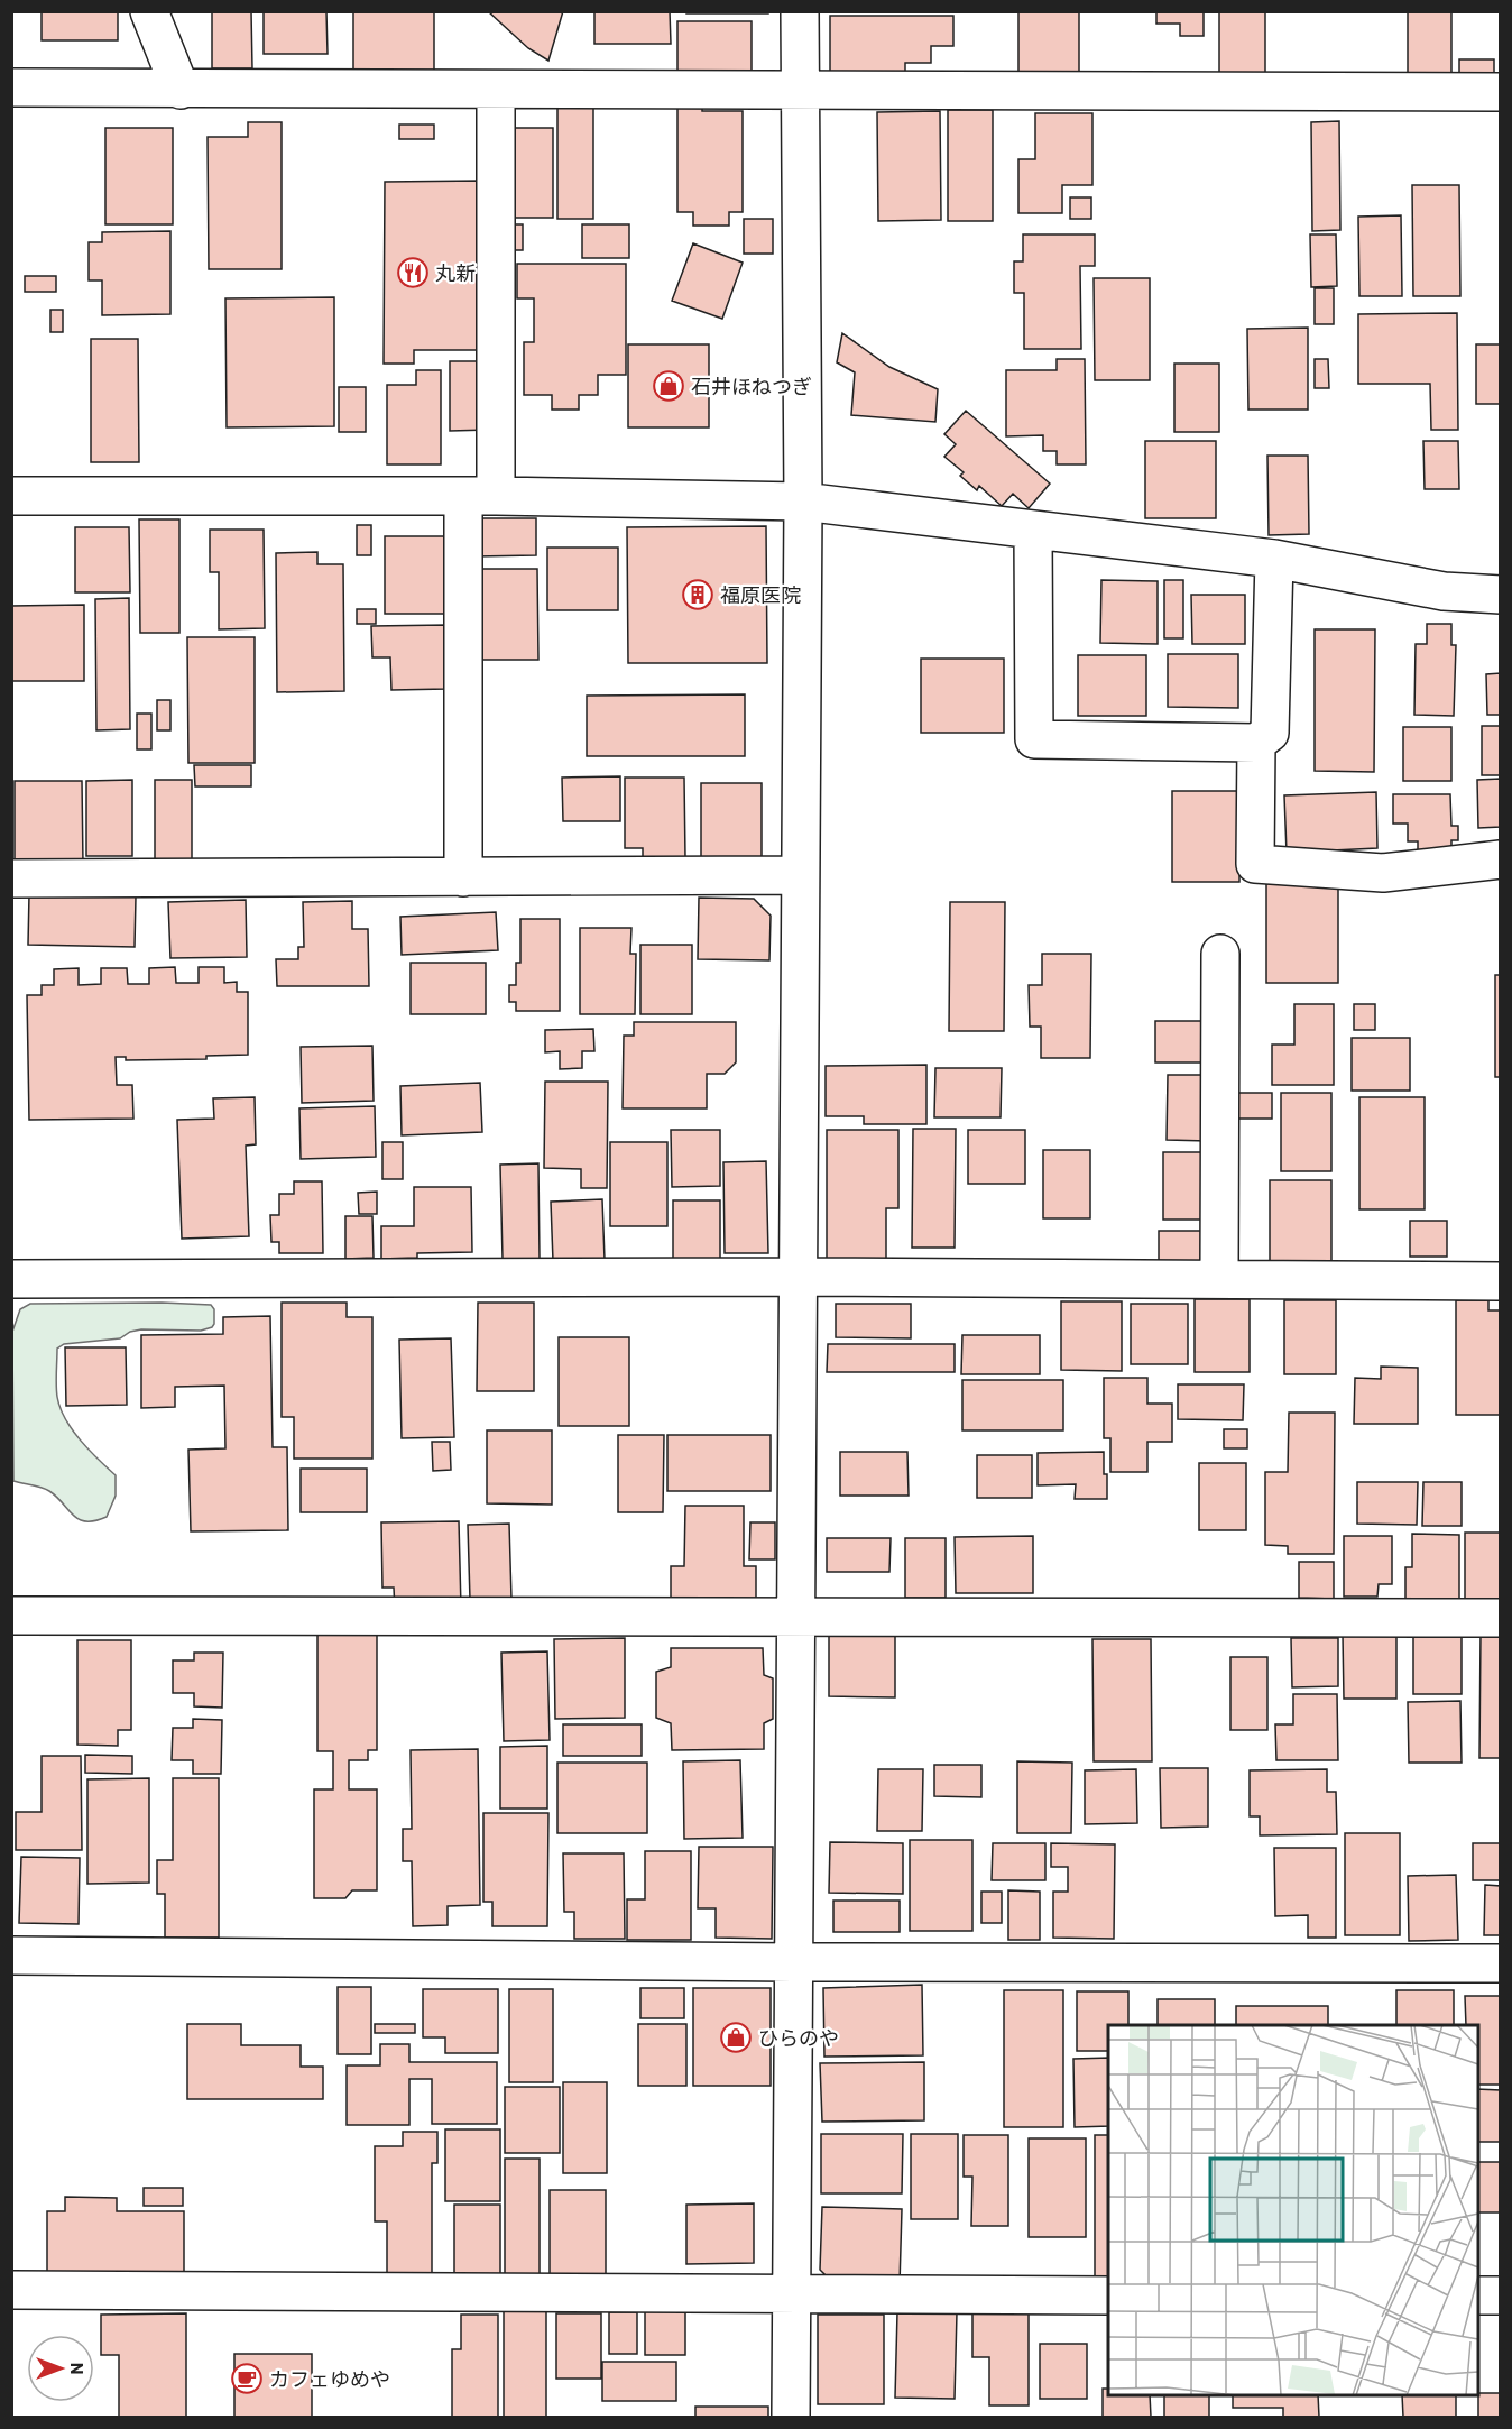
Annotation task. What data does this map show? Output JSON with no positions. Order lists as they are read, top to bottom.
{
  "places": {
    "restaurant": ["丸新"],
    "shop": ["石井ほねつぎ", "ひらのや"],
    "building": ["福原医院"],
    "cafe": ["カフェゆめや"]
  },
  "north": "right"
}
